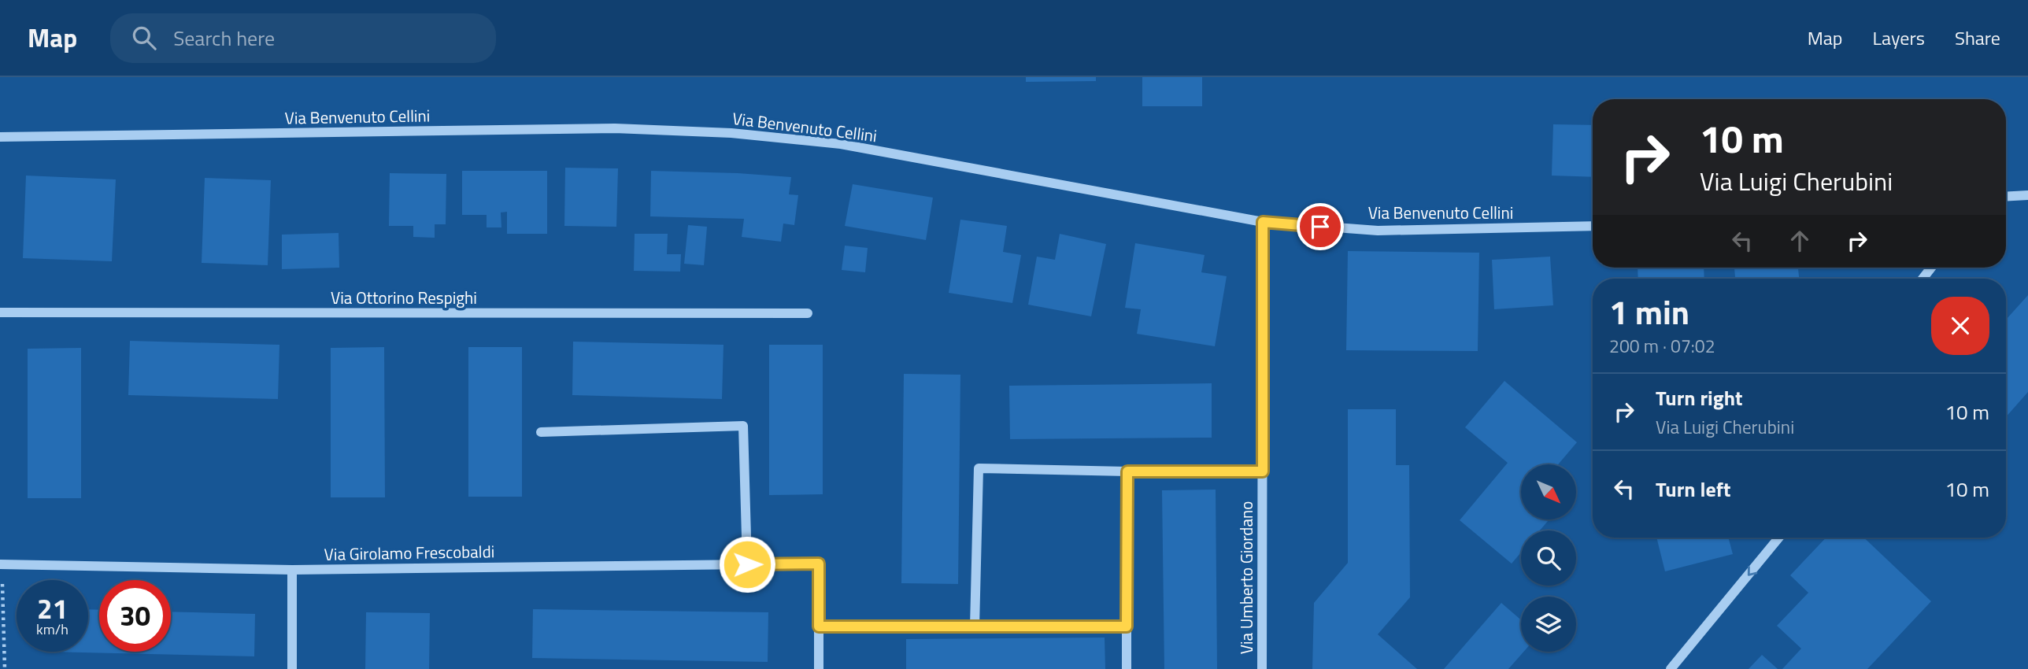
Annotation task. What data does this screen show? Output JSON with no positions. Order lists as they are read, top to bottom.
{
  "streets": {
    "street": [
      "Via Benvenuto Cellini",
      "Via Ottorino Respighi",
      "Via Girolamo Frescobaldi",
      "Via Umberto Giordano"
    ]
  },
  "crossings": [
    ["Via Benvenuto Cellini", "Via Umberto Giordano"]
  ],
  "north": "bottom right",
  "page": {
    "header": "Map",
    "search": "Search here",
    "nav": ["Map", "Layers", "Share"],
    "turn": ["10 m", "Via Luigi Cherubini"],
    "heading": ["1 min", "200 m · 07:02"],
    "list": [
      {
        "name": "Turn right",
        "note": "Via Luigi Cherubini",
        "value": "10 m"
      },
      {
        "name": "Turn left",
        "value": "10 m"
      }
    ],
    "speed": "21 km/h",
    "limit": "30"
  }
}
